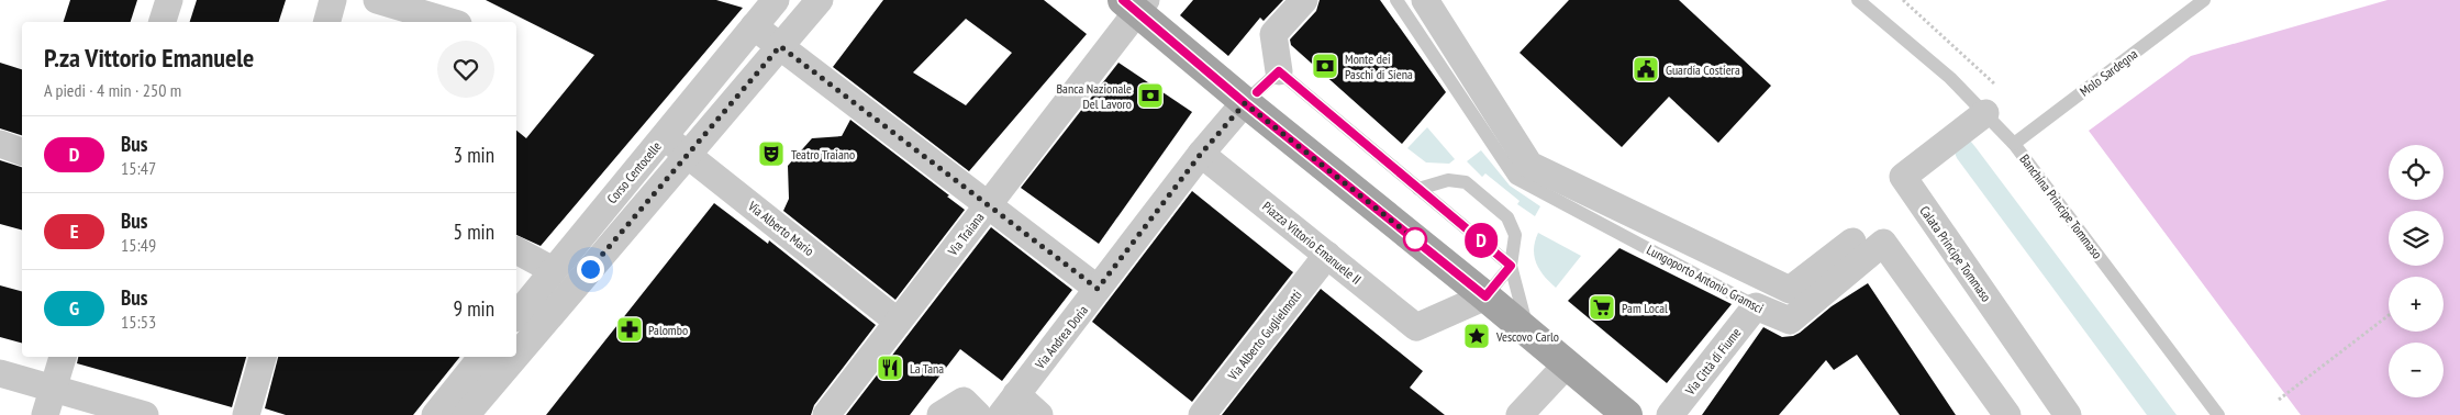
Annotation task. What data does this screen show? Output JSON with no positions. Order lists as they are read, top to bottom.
{
  "streets": {
    "street": [
      "Corso Centocelle",
      "Via Alberto Mario",
      "Via Traiana",
      "Piazza Vittorio Emanuele II",
      "Calata Principe Tommaso",
      "Lungoporto Antonio Gramsci",
      "Via Alberto Guglielmotti",
      "Via Andrea Doria",
      "Via Città di Fiume"
    ],
    "lane": ["Molo Sardegna", "Banchina Principe Tommaso"]
  },
  "crossings": [
    ["Molo Sardegna", "Banchina Principe Tommaso"],
    ["Corso Centocelle", "Via Alberto Mario"],
    ["Banchina Principe Tommaso", "Calata Principe Tommaso"],
    ["Via Alberto Mario", "Via Traiana"],
    ["Piazza Vittorio Emanuele II", "Via Alberto Guglielmotti"],
    ["Piazza Vittorio Emanuele II", "Via Andrea Doria"],
    ["Lungoporto Antonio Gramsci", "Via Città di Fiume"]
  ],
  "places": {
    "bank": ["Monte dei Paschi di Siena", "Banca Nazionale Del Lavoro"],
    "public building": ["Guardia Costiera"],
    "theatre": ["Teatro Traiano"],
    "supermarket": ["Pam Local"],
    "pharmacy": ["Palombo"],
    "place": ["Vescovo Carlo"],
    "restaurant": ["La Tana"]
  },
  "lines": ["bus line D"],
  "page": {
    "on_map": "D",
    "heading": ["P.za Vittorio Emanuele", "A piedi · 4 min · 250 m"],
    "list": [
      {
        "mark": "D",
        "name": "Bus",
        "note": "15:47",
        "value": "3 min"
      },
      {
        "mark": "E",
        "name": "Bus",
        "note": "15:49",
        "value": "5 min"
      },
      {
        "mark": "G",
        "name": "Bus",
        "note": "15:53",
        "value": "9 min"
      }
    ],
    "map_buttons": ["+", "−"]
  }
}
